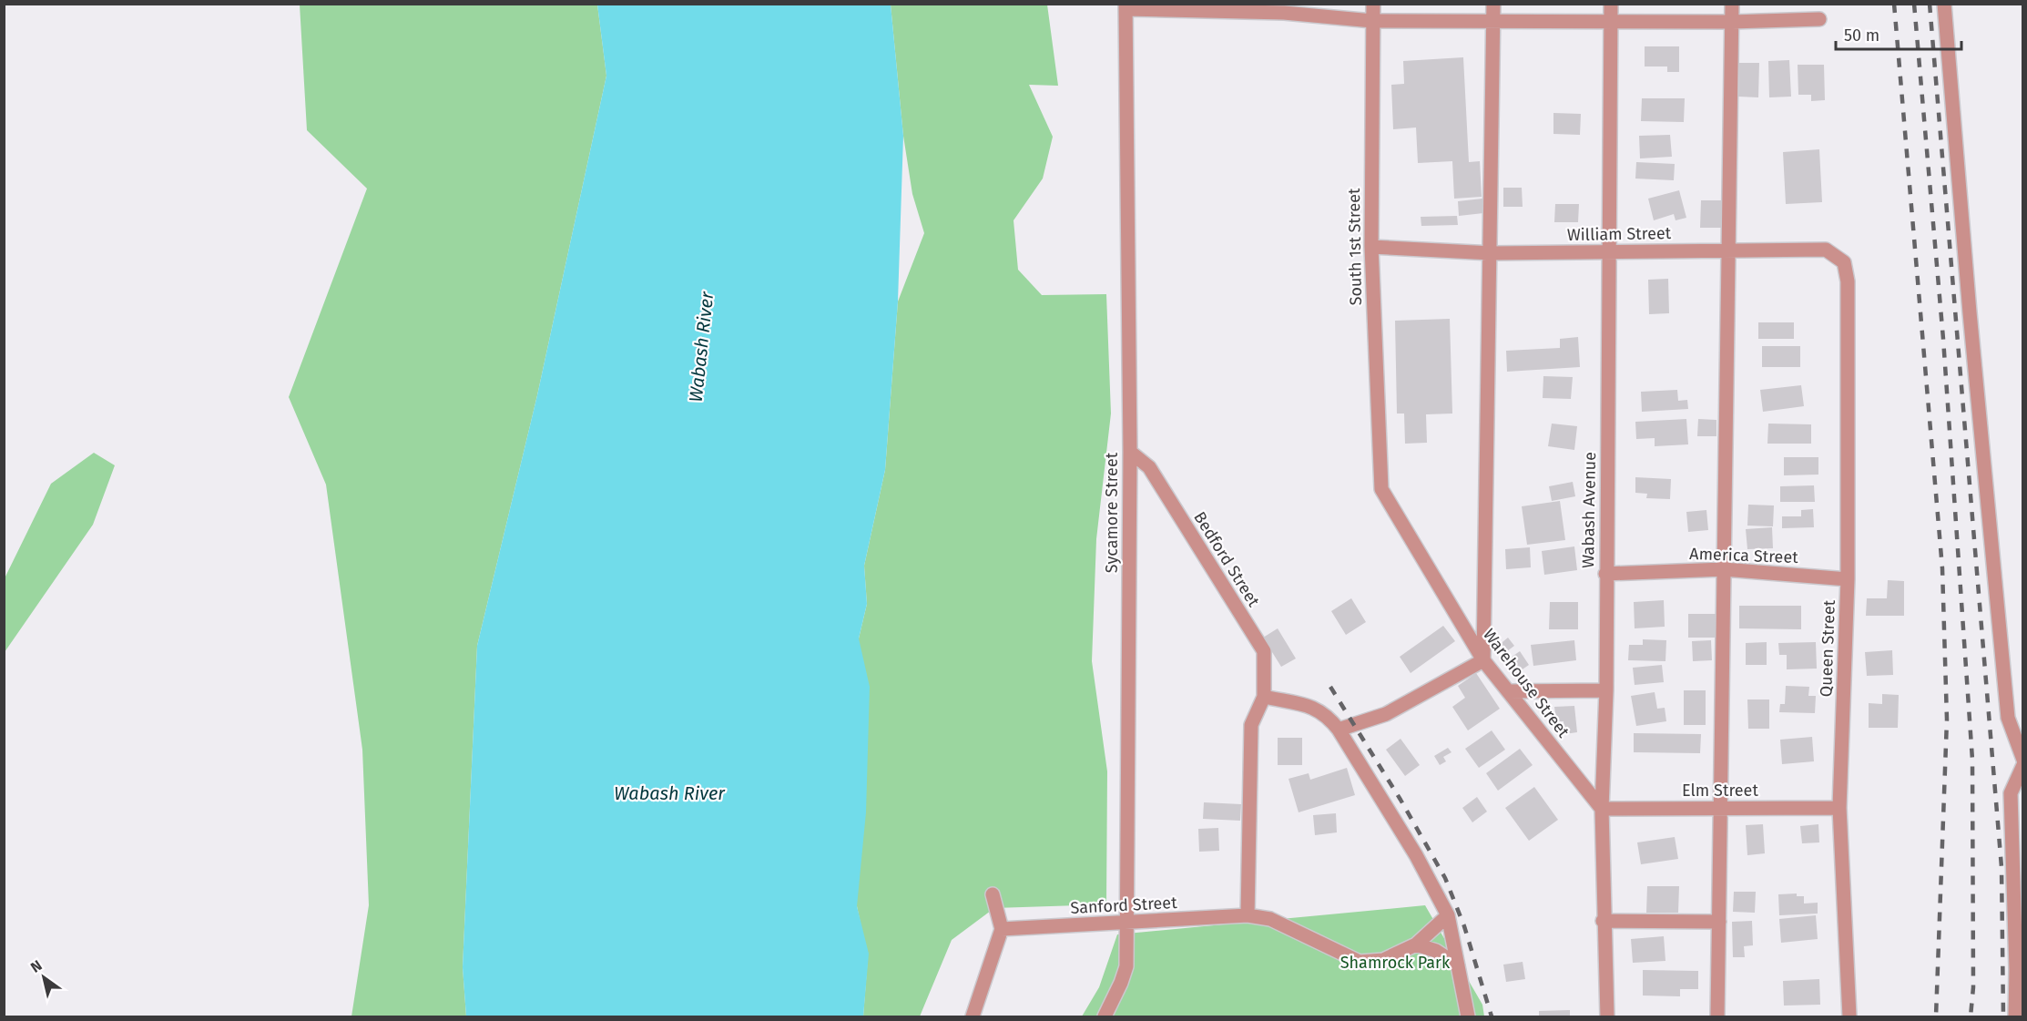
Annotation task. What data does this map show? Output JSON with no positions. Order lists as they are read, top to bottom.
{
  "streets": {
    "street": [
      "William Street",
      "South 1st Street",
      "Wabash Avenue",
      "Sycamore Street",
      "America Street",
      "Bedford Street",
      "Queen Street",
      "Warehouse Street",
      "Elm Street",
      "Sanford Street"
    ]
  },
  "crossings": [
    ["William Street", "South 1st Street"],
    ["William Street", "Wabash Avenue"],
    ["William Street", "Queen Street"],
    ["South 1st Street", "Warehouse Street"],
    ["Wabash Avenue", "America Street"],
    ["Wabash Avenue", "Warehouse Street"],
    ["Wabash Avenue", "Elm Street"],
    ["Sycamore Street", "Bedford Street"],
    ["Sycamore Street", "Sanford Street"],
    ["America Street", "Queen Street"],
    ["Bedford Street", "Sanford Street"],
    ["Queen Street", "Elm Street"],
    ["Warehouse Street", "Elm Street"]
  ],
  "water": ["Wabash River"],
  "parks": ["Shamrock Park"],
  "scale_bar": "50 m",
  "north": "top left"
}
